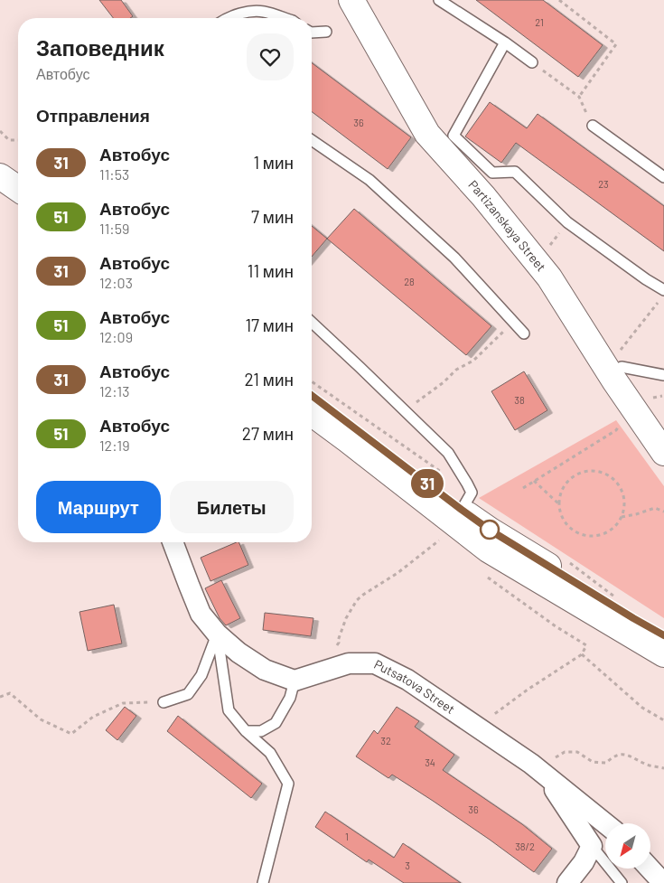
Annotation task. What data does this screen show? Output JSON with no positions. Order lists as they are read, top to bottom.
{
  "streets": {
    "main road": ["Partizanskaya Street"],
    "street": ["Putsatova Street"]
  },
  "lines": ["bus line 31"],
  "house_numbers": [
    "21",
    "36",
    "23",
    "28",
    "38",
    "32",
    "34",
    "36",
    "1",
    "38/2",
    "3"
  ],
  "north": "bottom left",
  "page": {
    "on_map": "31",
    "heading": [
      ["Заповедник", "Автобус"],
      "Отправления"
    ],
    "list": [
      {
        "mark": "31",
        "name": "Автобус",
        "note": "11:53",
        "value": "1 мин"
      },
      {
        "mark": "51",
        "name": "Автобус",
        "note": "11:59",
        "value": "7 мин"
      },
      {
        "mark": "31",
        "name": "Автобус",
        "note": "12:03",
        "value": "11 мин"
      },
      {
        "mark": "51",
        "name": "Автобус",
        "note": "12:09",
        "value": "17 мин"
      },
      {
        "mark": "31",
        "name": "Автобус",
        "note": "12:13",
        "value": "21 мин"
      },
      {
        "mark": "51",
        "name": "Автобус",
        "note": "12:19",
        "value": "27 мин"
      }
    ],
    "buttons": ["Маршрут", "Билеты"]
  }
}
